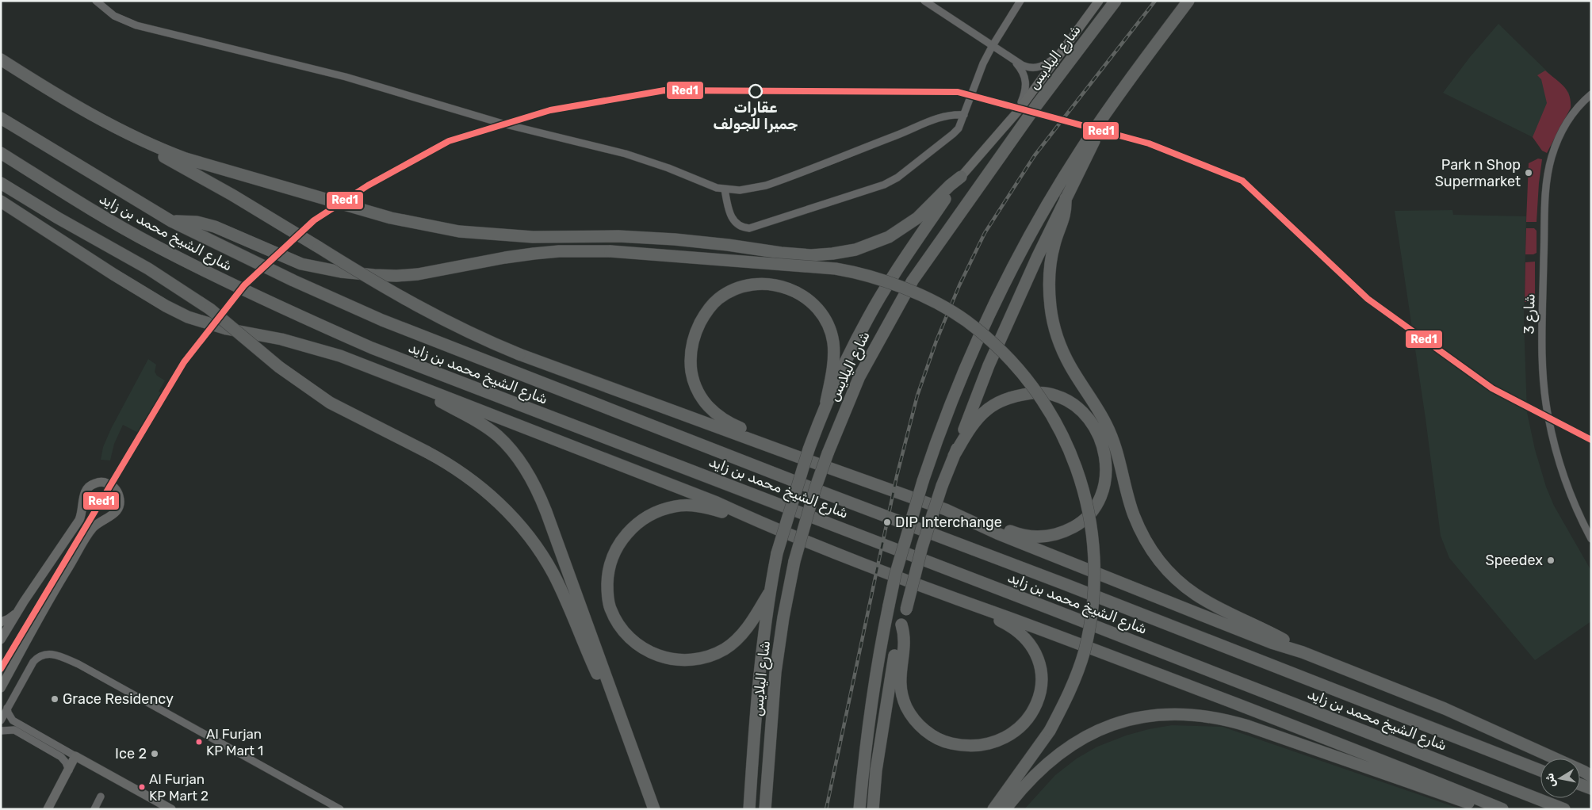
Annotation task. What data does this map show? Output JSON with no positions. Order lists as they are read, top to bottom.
{
  "streets": {
    "highway": ["شارع اليلايس", "شارع الشيخ محمد بن زايد"],
    "street": ["شارع 3"]
  },
  "places": [
    "عقارات جميرا للجولف",
    "Park n Shop Supermarket",
    "DIP Interchange",
    "Speedex",
    "Grace Residency",
    "Al Furjan KP Mart 1",
    "Ice 2",
    "Al Furjan KP Mart 2"
  ],
  "lines": ["transit line Red1"],
  "north": "left"
}
